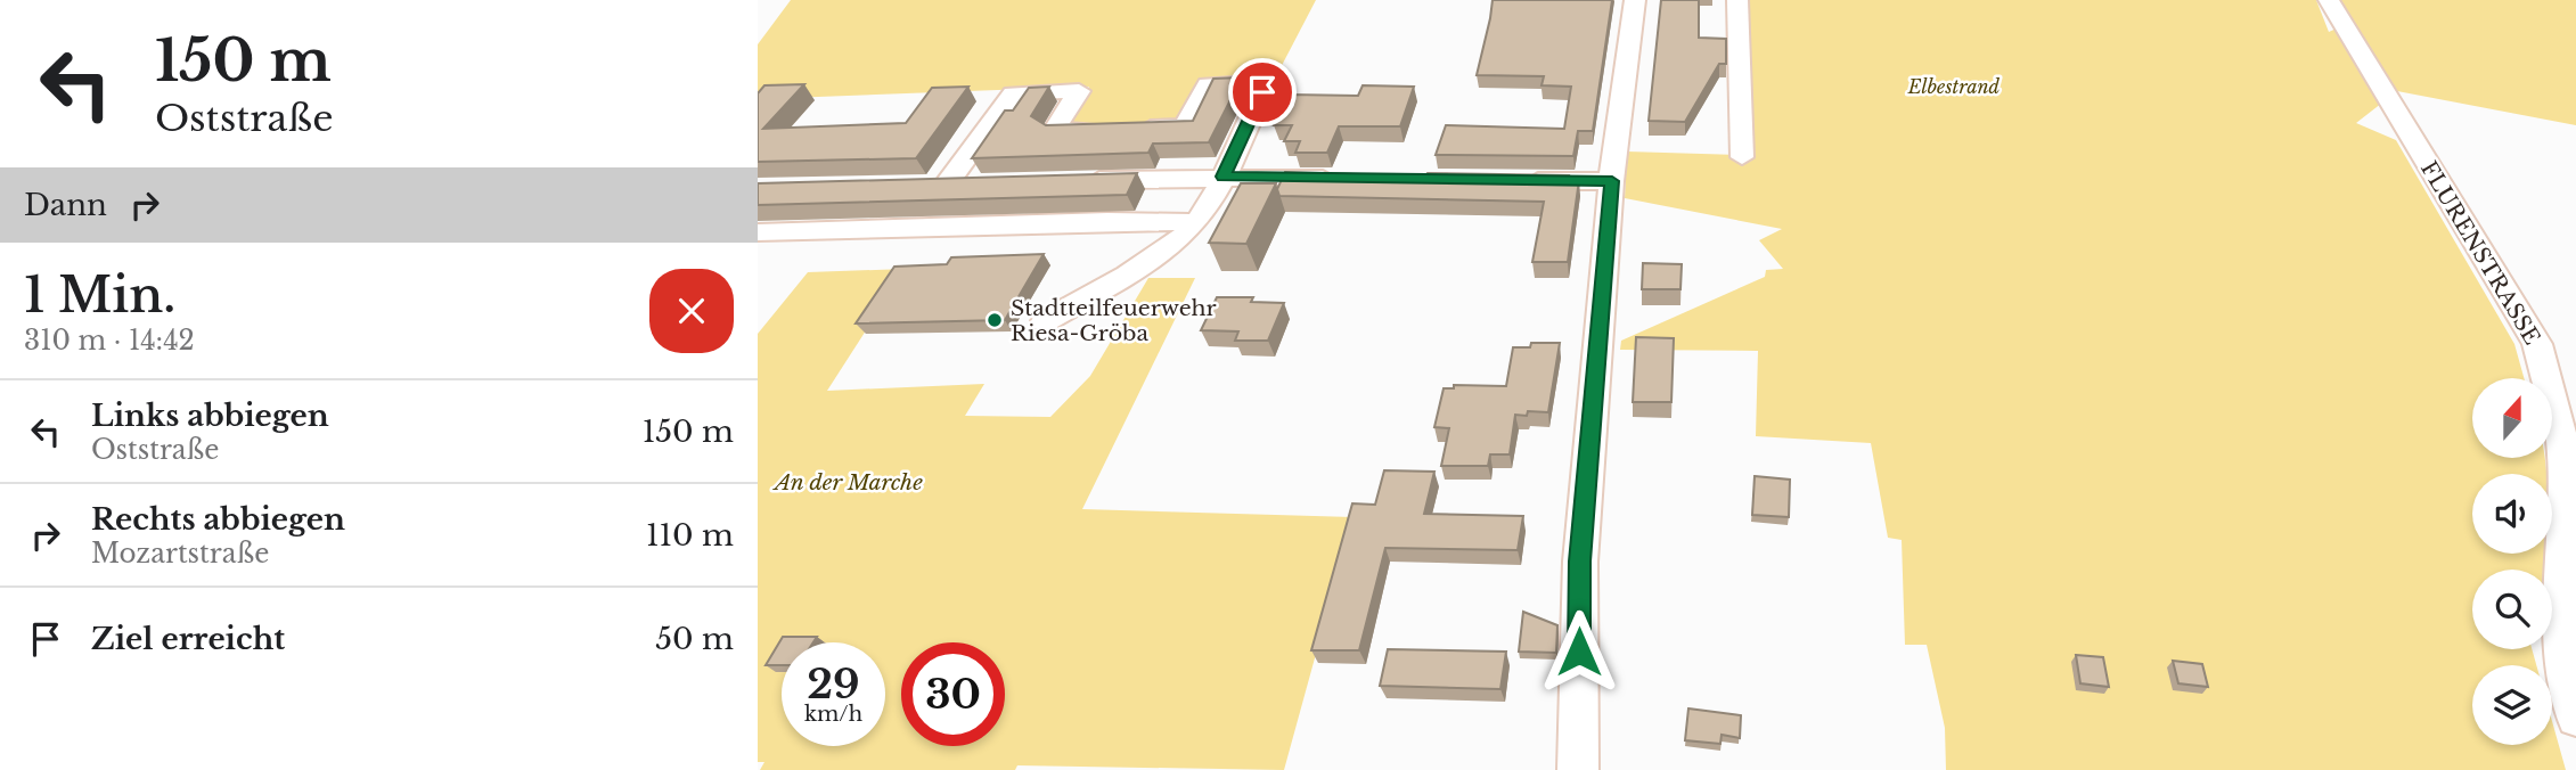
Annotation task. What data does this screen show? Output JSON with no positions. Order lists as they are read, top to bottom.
{
  "streets": {
    "street": ["FLURENSTRASSE"]
  },
  "parks": ["Elbestrand", "An der Marche"],
  "places": ["Stadtteilfeuerwehr Riesa-Gröba"],
  "north": "top",
  "page": {
    "turn": ["150 m", "Oststraße"],
    "then": "Dann",
    "heading": ["1 Min.", "310 m · 14:42"],
    "list": [
      {
        "name": "Links abbiegen",
        "note": "Oststraße",
        "value": "150 m"
      },
      {
        "name": "Rechts abbiegen",
        "note": "Mozartstraße",
        "value": "110 m"
      },
      {
        "name": "Ziel erreicht",
        "value": "50 m"
      }
    ],
    "speed": "29 km/h",
    "limit": "30"
  }
}
